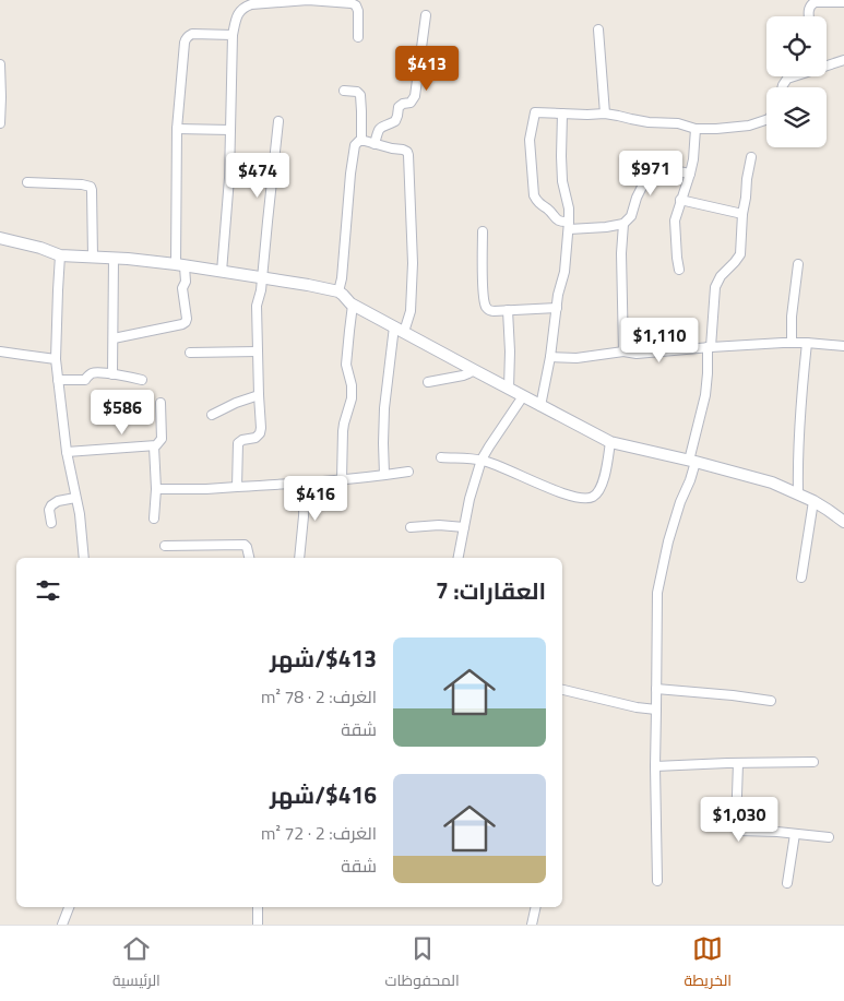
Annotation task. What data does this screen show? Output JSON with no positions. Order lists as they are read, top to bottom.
{
  "page": {
    "price": [
      "$413",
      "$971",
      "$474",
      "$1,110",
      "$586",
      "$416",
      "$1,030"
    ],
    "heading": "العقارات: 7",
    "list": [
      {
        "name": "$413/شهر",
        "note": "الغرف: 2 · 78 m² · شقة"
      },
      {
        "name": "$416/شهر",
        "note": "الغرف: 2 · 72 m² · شقة"
      }
    ],
    "tabs": ["الخريطة", "المحفوظات", "الرئيسية"]
  }
}
